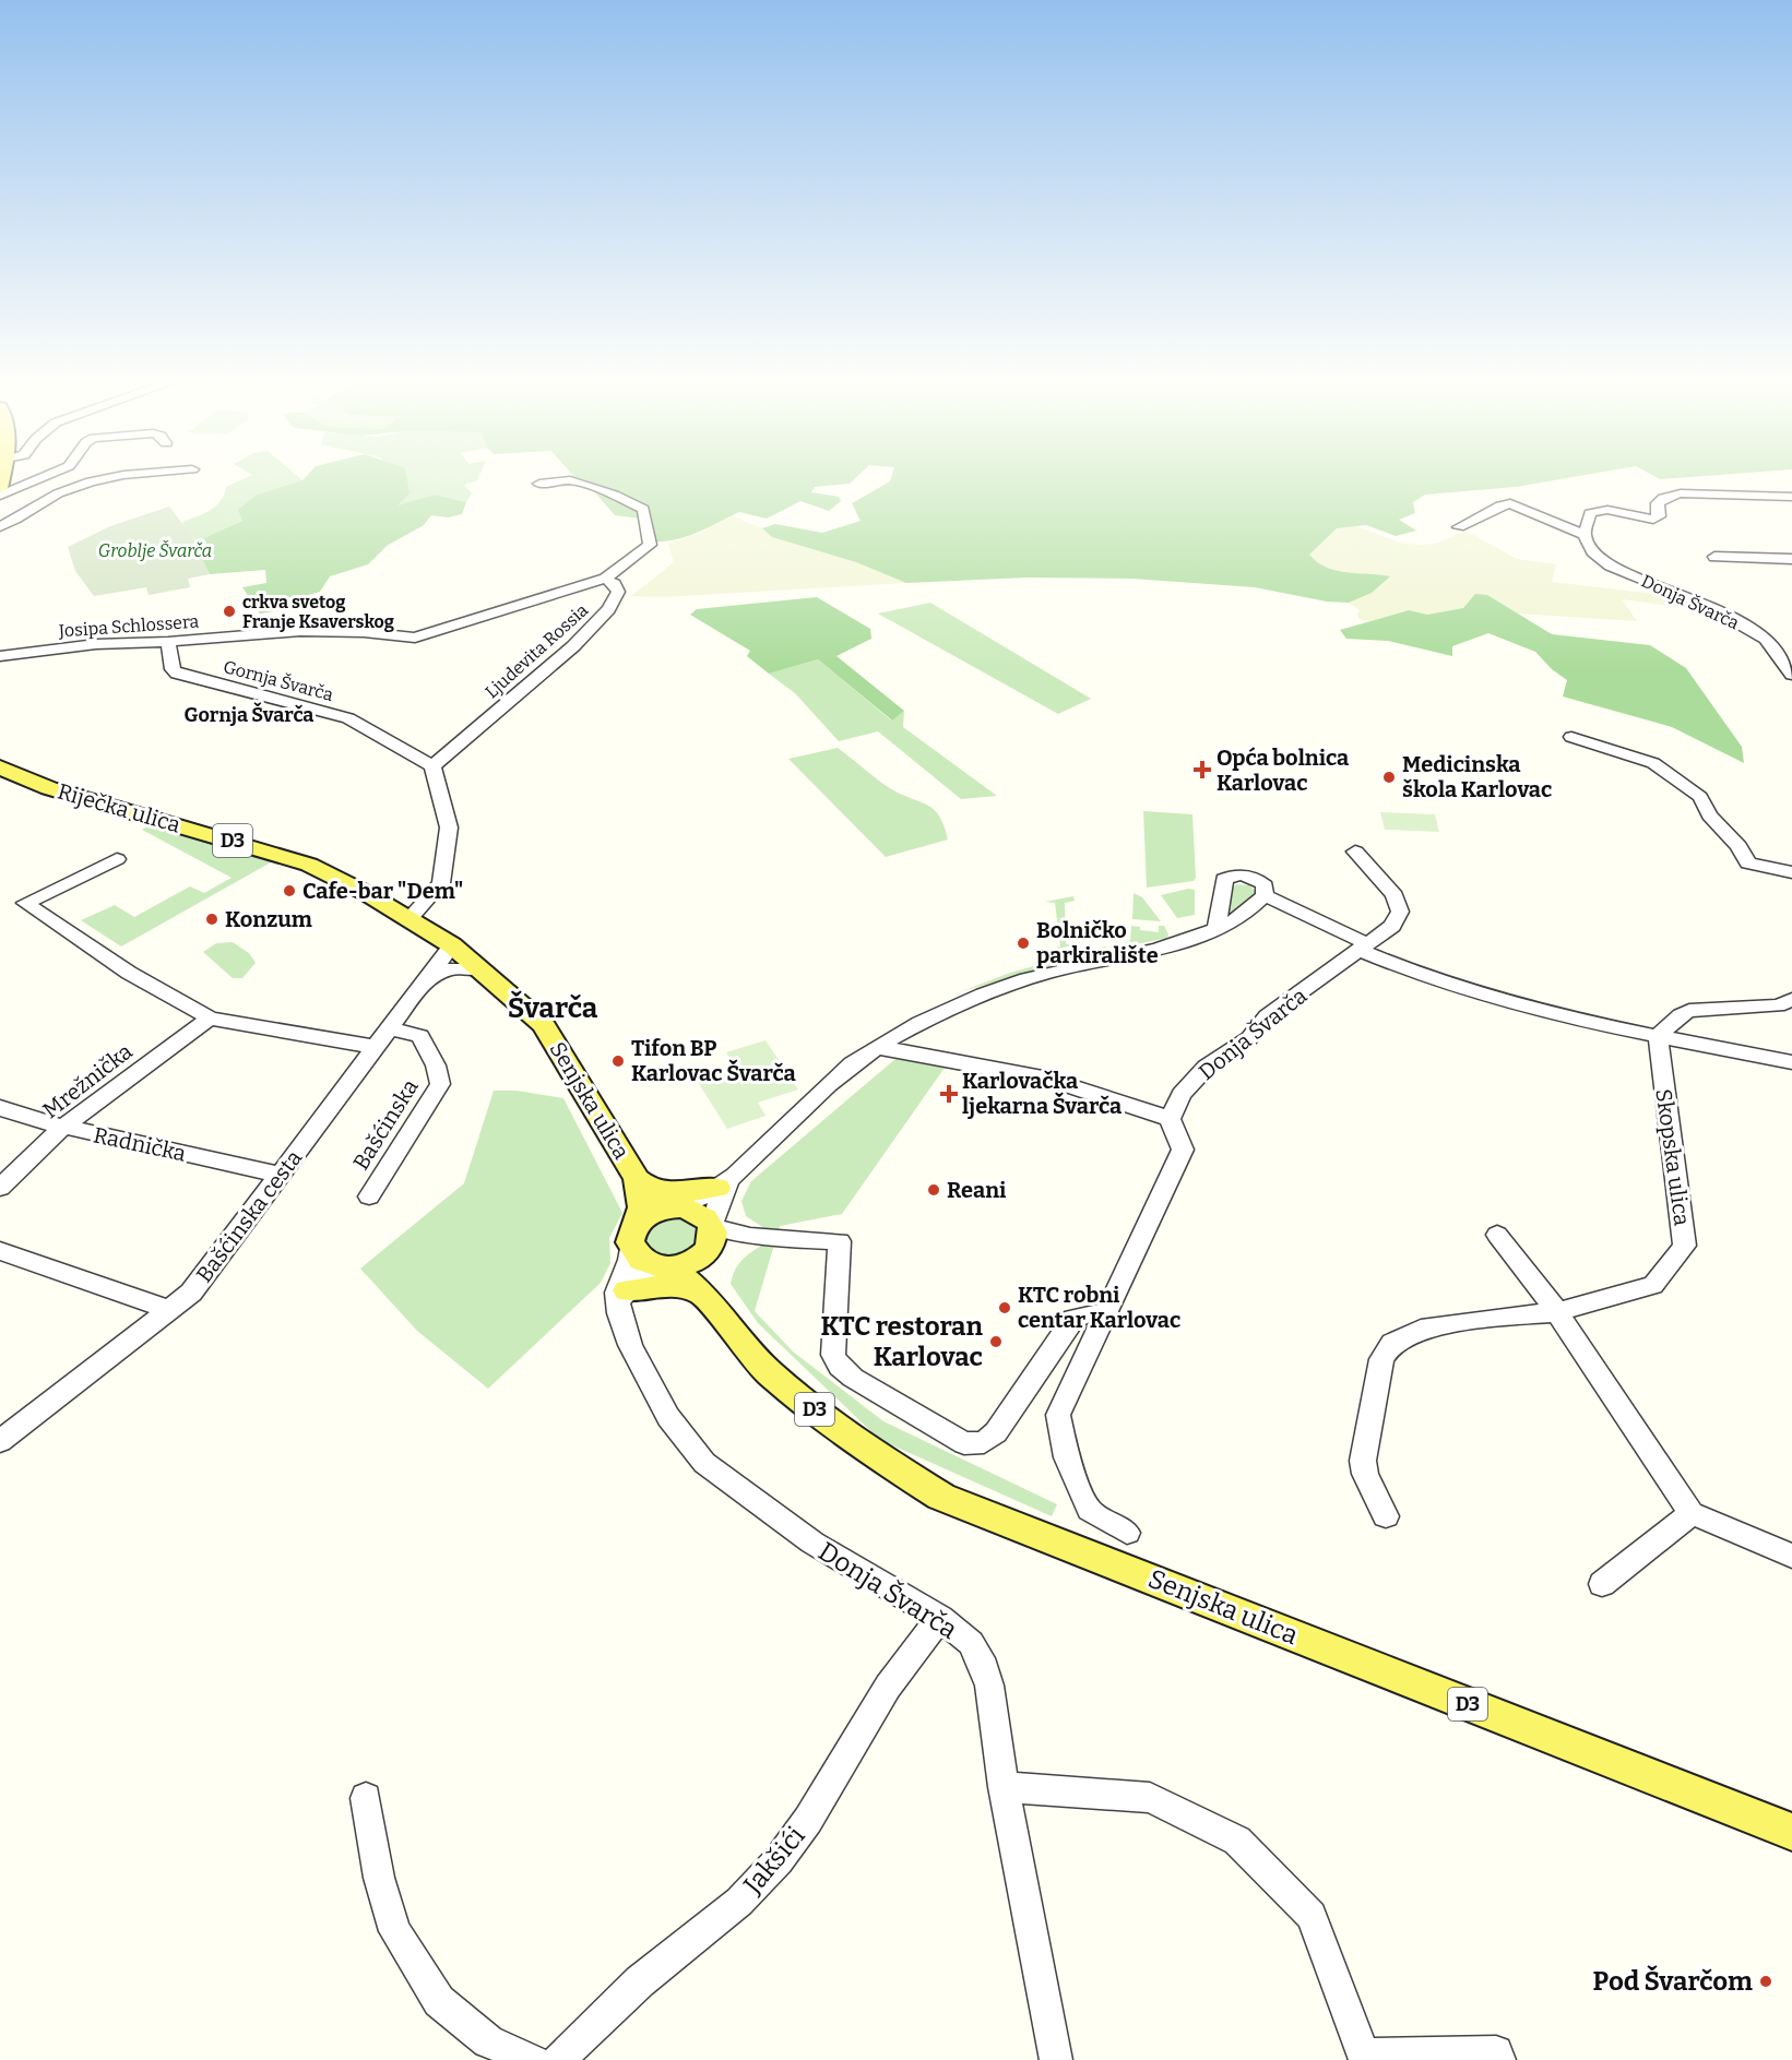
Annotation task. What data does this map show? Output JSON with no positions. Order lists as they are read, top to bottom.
{
  "streets": {
    "main road": ["Riječka ulica", "D3", "Senjska ulica"],
    "street": [
      "Donja Švarča",
      "Josipa Schlossera",
      "Ljudevita Rossia",
      "Gornja Švarča",
      "Mrežnička",
      "Bašćinska",
      "Radnička",
      "Skopska ulica",
      "Bašćinska cesta",
      "Jakšići"
    ]
  },
  "crossings": [
    ["Donja Švarča", "D3"],
    ["Donja Švarča", "Senjska ulica"],
    ["Donja Švarča", "Jakšići"],
    ["Josipa Schlossera", "Ljudevita Rossia"],
    ["Josipa Schlossera", "Gornja Švarča"],
    ["Ljudevita Rossia", "Gornja Švarča"],
    ["Riječka ulica", "Senjska ulica"],
    ["Riječka ulica", "Bašćinska cesta"],
    ["D3", "Senjska ulica"],
    ["Mrežnička", "Radnička"],
    ["Senjska ulica", "Bašćinska cesta"],
    ["Bašćinska", "Bašćinska cesta"],
    ["Radnička", "Bašćinska cesta"]
  ],
  "districts": ["Gornja Švarča", "Švarča"],
  "parks": ["Groblje Švarča"],
  "places": {
    "other": [
      "crkva svetog Franje Ksaverskog",
      "Medicinska škola Karlovac",
      "Cafe-bar \"Dem\"",
      "Konzum",
      "Bolničko parkiralište",
      "Tifon BP Karlovac Švarča",
      "Reani",
      "KTC robni centar Karlovac",
      "KTC restoran Karlovac",
      "Pod Švarčom"
    ],
    "health": ["Opća bolnica Karlovac", "Karlovačka ljekarna Švarča"]
  }
}
